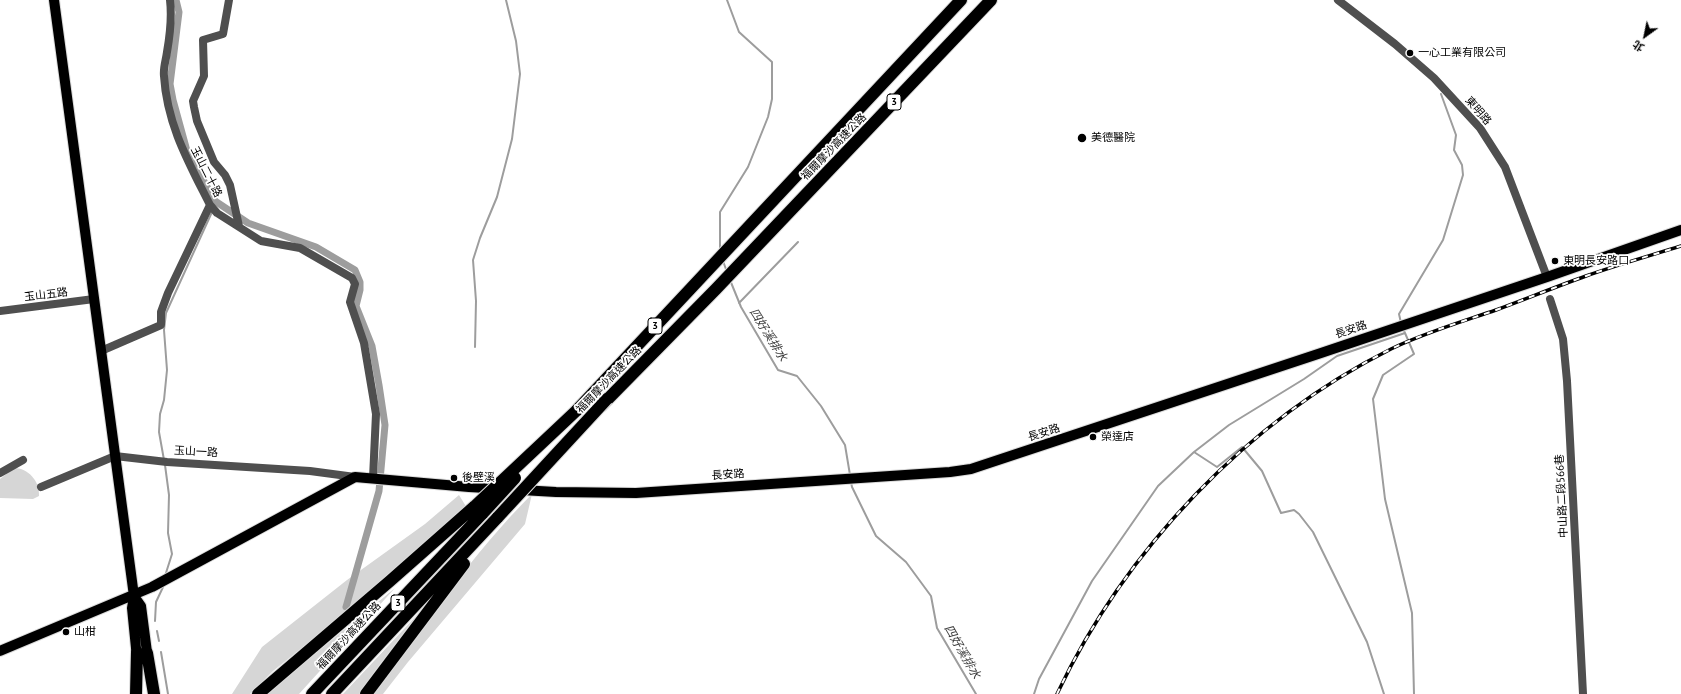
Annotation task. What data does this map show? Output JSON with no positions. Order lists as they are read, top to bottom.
{
  "streets": {
    "highway": ["3", "福爾摩沙高速公路"],
    "main road": ["長安路"],
    "street": [
      "東明路",
      "玉山二十路",
      "玉山五路",
      "玉山一路",
      "中山路二段566巷"
    ]
  },
  "crossings": [
    ["東明路", "長安路"],
    ["玉山二十路", "長安路"],
    ["長安路", "玉山一路"]
  ],
  "water": ["四好溪排水"],
  "places": [
    "一心工業有限公司",
    "美德醫院",
    "東明長安路口",
    "榮達店",
    "後壁溪",
    "山柑"
  ],
  "north": "bottom left"
}
